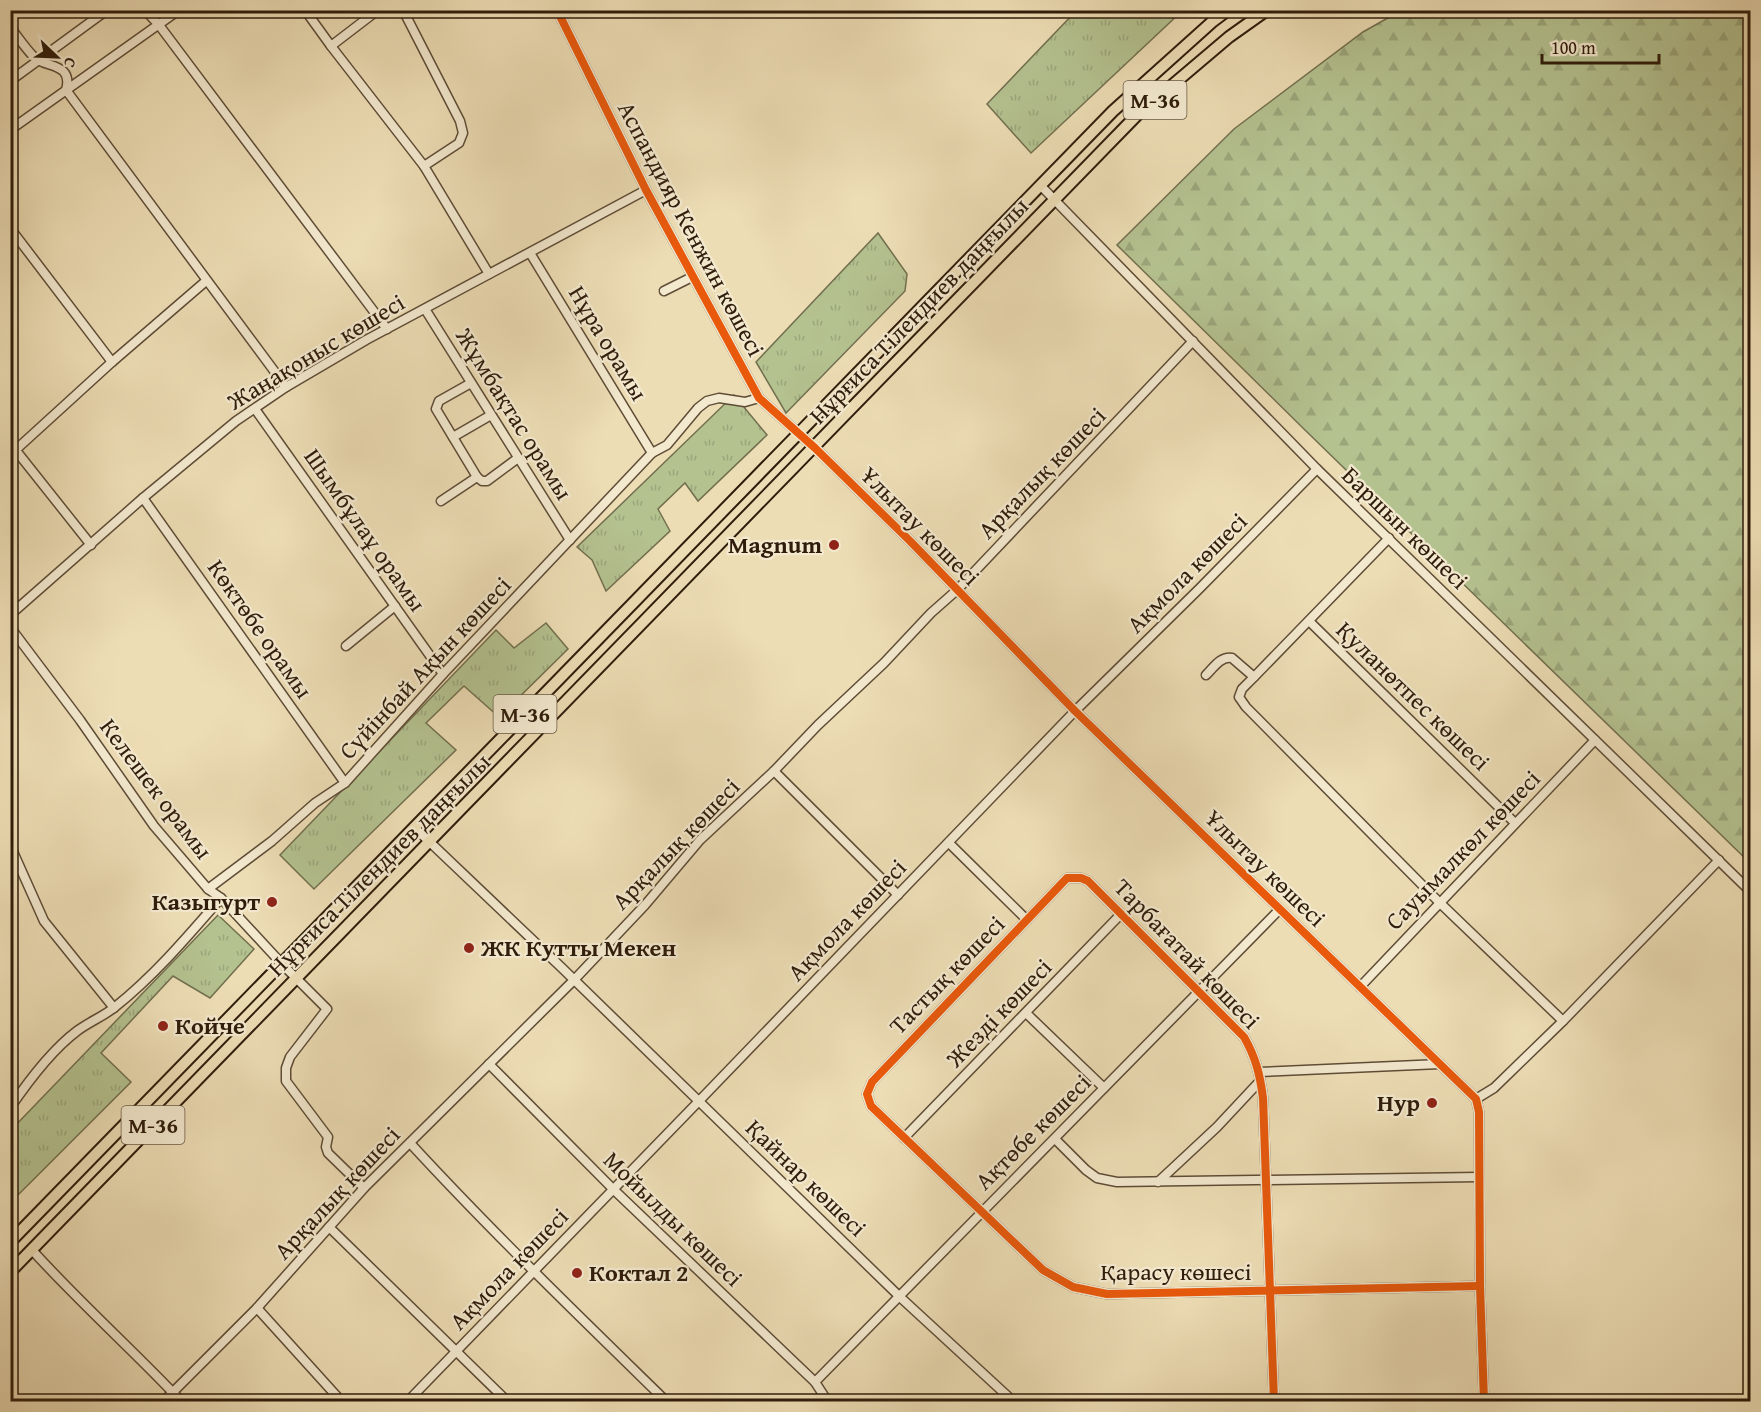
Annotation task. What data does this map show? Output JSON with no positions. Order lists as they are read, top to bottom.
{
  "streets": {
    "main road": ["M-36", "Нұрғиса Тілендиев даңғылы"],
    "street": [
      "Аспандияр Кенжин көшесі",
      "Нұра орамы",
      "Жаңақоныс көшесі",
      "Жұмбақтас орамы",
      "Арқалық көшесі",
      "Ұлытау көшесі",
      "Баршын көшесі",
      "Шымбұлаұ орамы",
      "Ақмола көшесі",
      "Көктөбе орамы",
      "Сүйінбай Ақын көшесі",
      "Қуланөтпес көшесі",
      "Келешек орамы",
      "Сауымалкөл көшесі",
      "Тарбағатай көшесі",
      "Тастық көшесі",
      "Жезді көшесі",
      "Ақтөбе көшесі",
      "Қайнар көшесі",
      "Мойылды көшесі",
      "Қарасу көшесі"
    ]
  },
  "crossings": [
    ["Аспандияр Кенжин көшесі", "Нұрғиса Тілендиев даңғылы"],
    ["Аспандияр Кенжин көшесі", "Жаңақоныс көшесі"],
    ["Аспандияр Кенжин көшесі", "Ұлытау көшесі"],
    ["Аспандияр Кенжин көшесі", "Сүйінбай Ақын көшесі"],
    ["Нұрғиса Тілендиев даңғылы", "Ұлытау көшесі"],
    ["Нұрғиса Тілендиев даңғылы", "Баршын көшесі"],
    ["Нұрғиса Тілендиев даңғылы", "Келешек орамы"],
    ["Нұрғиса Тілендиев даңғылы", "Қайнар көшесі"],
    ["Нұра орамы", "Жаңақоныс көшесі"],
    ["Нұра орамы", "Сүйінбай Ақын көшесі"],
    ["Жаңақоныс көшесі", "Жұмбақтас орамы"],
    ["Жаңақоныс көшесі", "Шымбұлаұ орамы"],
    ["Жаңақоныс көшесі", "Көктөбе орамы"],
    ["Жұмбақтас орамы", "Сүйінбай Ақын көшесі"],
    ["Арқалық көшесі", "Ұлытау көшесі"],
    ["Арқалық көшесі", "Баршын көшесі"],
    ["Арқалық көшесі", "Келешек орамы"],
    ["Арқалық көшесі", "Қайнар көшесі"],
    ["Арқалық көшесі", "Мойылды көшесі"],
    ["Ұлытау көшесі", "Ақмола көшесі"],
    ["Ұлытау көшесі", "Сауымалкөл көшесі"],
    ["Ұлытау көшесі", "Ақтөбе көшесі"],
    ["Баршын көшесі", "Ақмола көшесі"],
    ["Баршын көшесі", "Сауымалкөл көшесі"],
    ["Шымбұлаұ орамы", "Сүйінбай Ақын көшесі"],
    ["Ақмола көшесі", "Қайнар көшесі"],
    ["Ақмола көшесі", "Мойылды көшесі"],
    ["Көктөбе орамы", "Сүйінбай Ақын көшесі"],
    ["Сүйінбай Ақын көшесі", "Келешек орамы"],
    ["Қуланөтпес көшесі", "Сауымалкөл көшесі"],
    ["Тарбағатай көшесі", "Тастық көшесі"],
    ["Тарбағатай көшесі", "Жезді көшесі"],
    ["Тарбағатай көшесі", "Ақтөбе көшесі"],
    ["Тарбағатай көшесі", "Қарасу көшесі"],
    ["Тастық көшесі", "Қарасу көшесі"],
    ["Жезді көшесі", "Қарасу көшесі"],
    ["Ақтөбе көшесі", "Қайнар көшесі"],
    ["Ақтөбе көшесі", "Мойылды көшесі"],
    ["Ақтөбе көшесі", "Қарасу көшесі"]
  ],
  "places": [
    "Magnum",
    "Казыгурт",
    "ЖК Кутты Мекен",
    "Койче",
    "Нур",
    "Коктал 2"
  ],
  "scale_bar": "100 m",
  "north": "bottom right"
}
